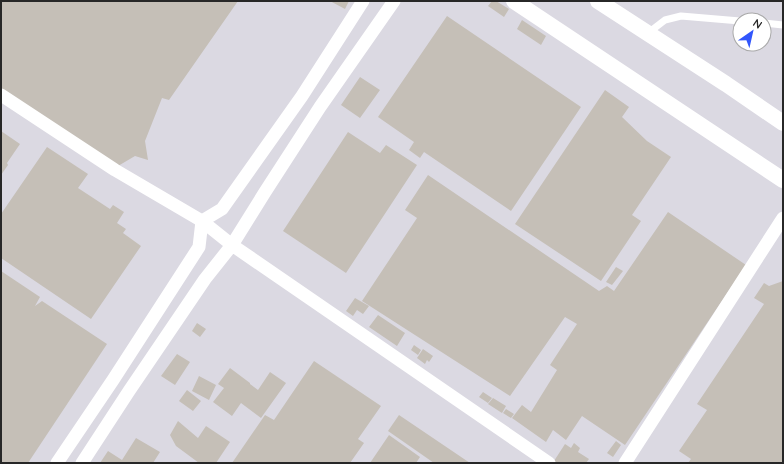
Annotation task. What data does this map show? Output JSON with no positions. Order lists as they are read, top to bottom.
{
  "north": "top right"
}
